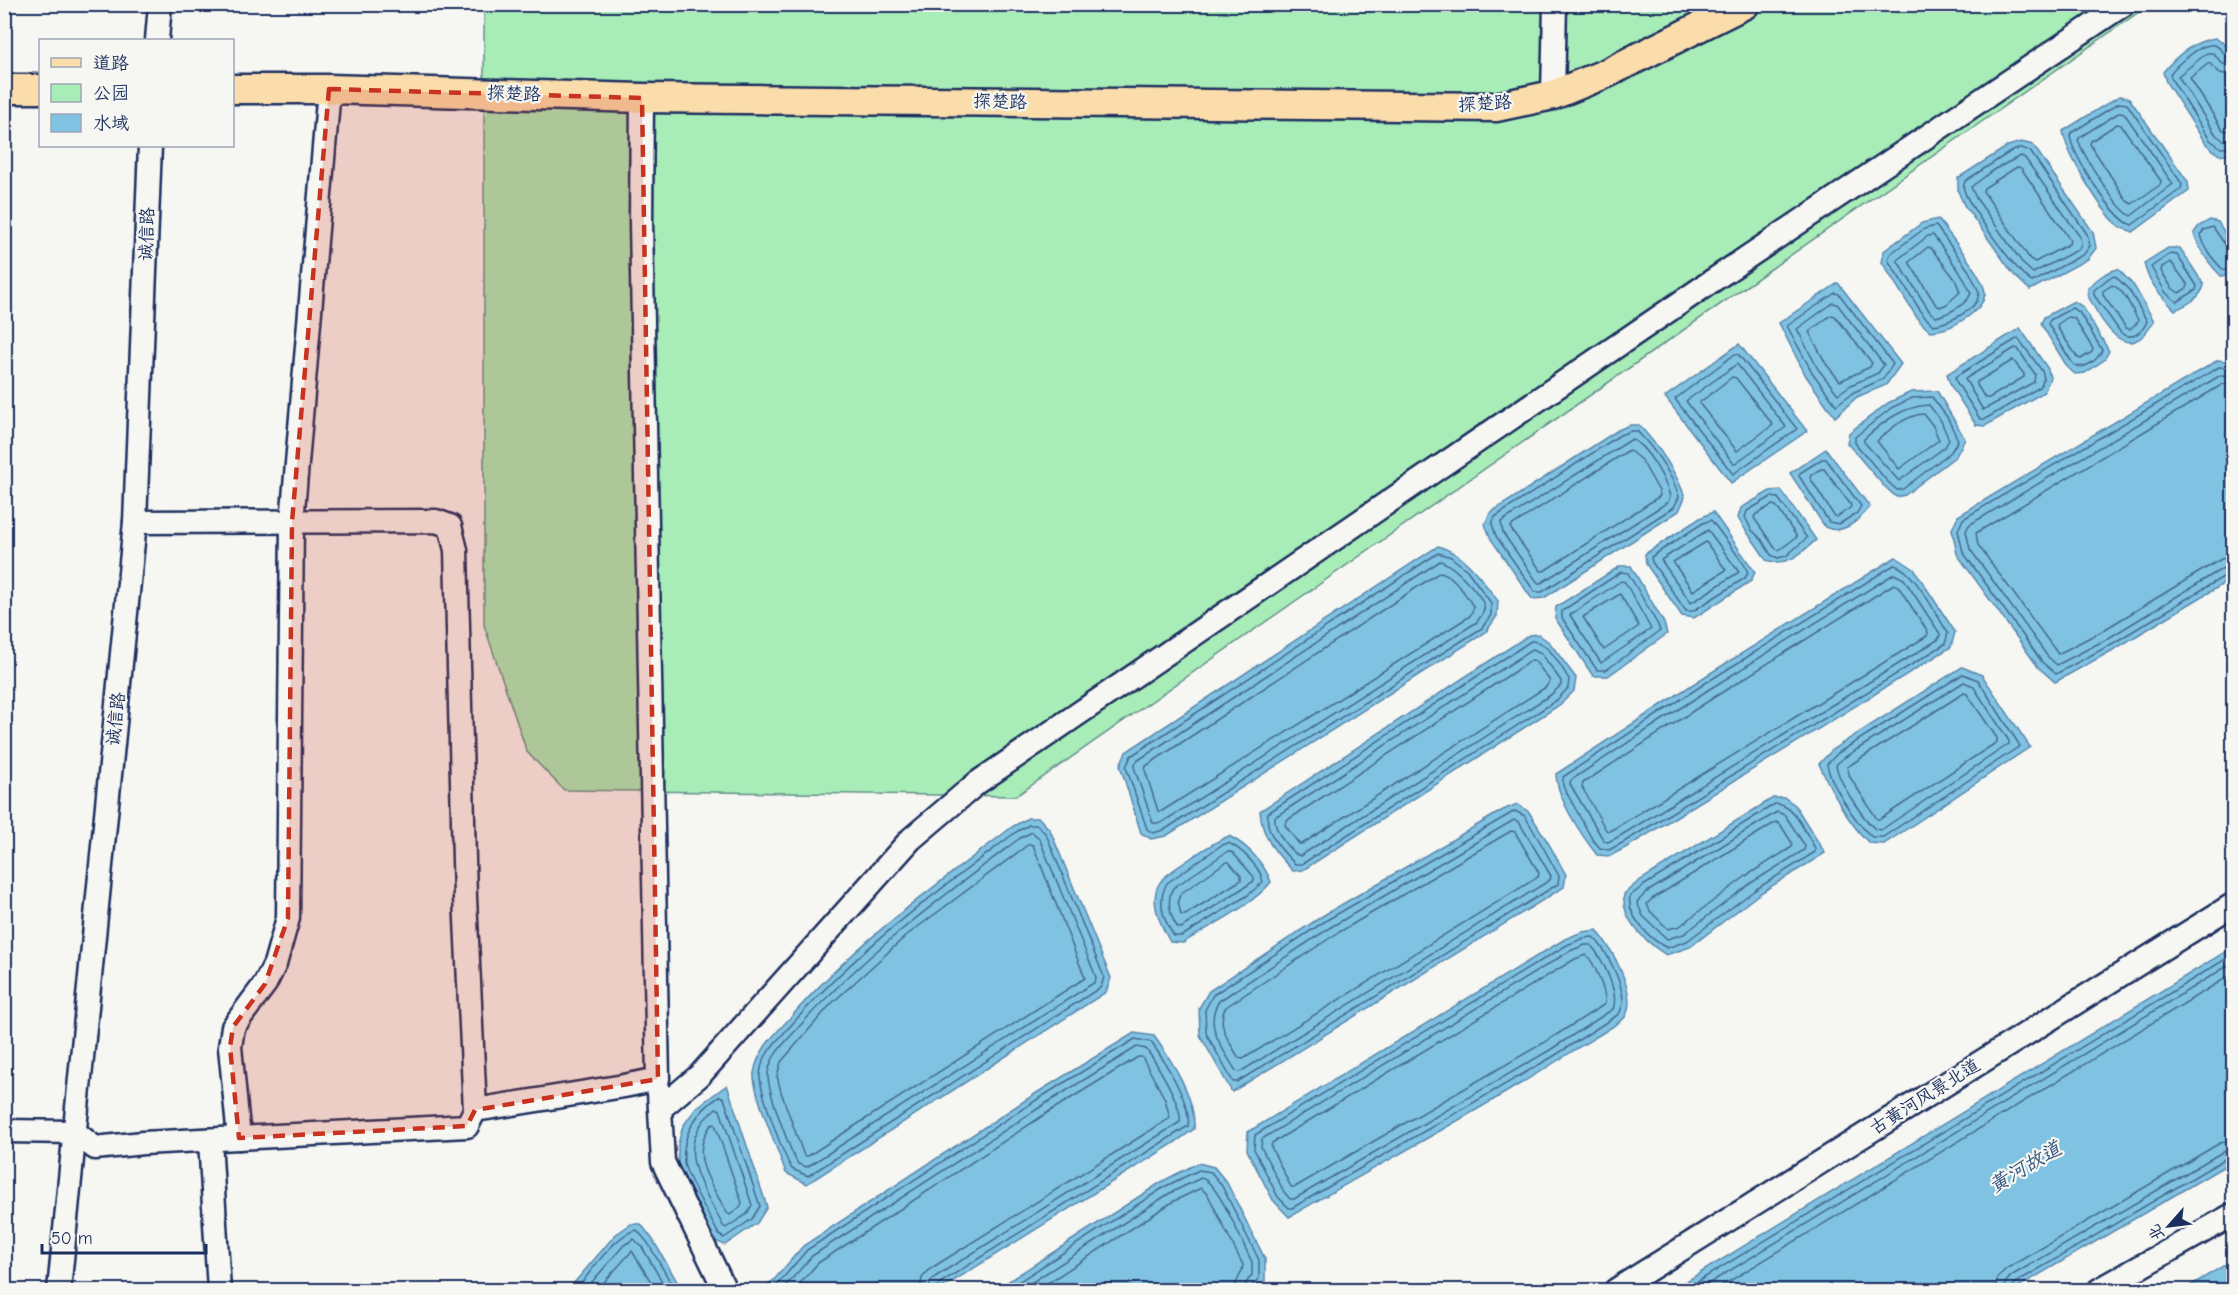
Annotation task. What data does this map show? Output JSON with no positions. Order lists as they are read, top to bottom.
{
  "streets": {
    "main road": ["探楚路"],
    "street": ["诚信路", "古黄河风景北道"]
  },
  "water": ["黄河故道"],
  "legend": ["道路", "公园", "水域"],
  "scale_bar": "50 m",
  "north": "bottom left"
}
